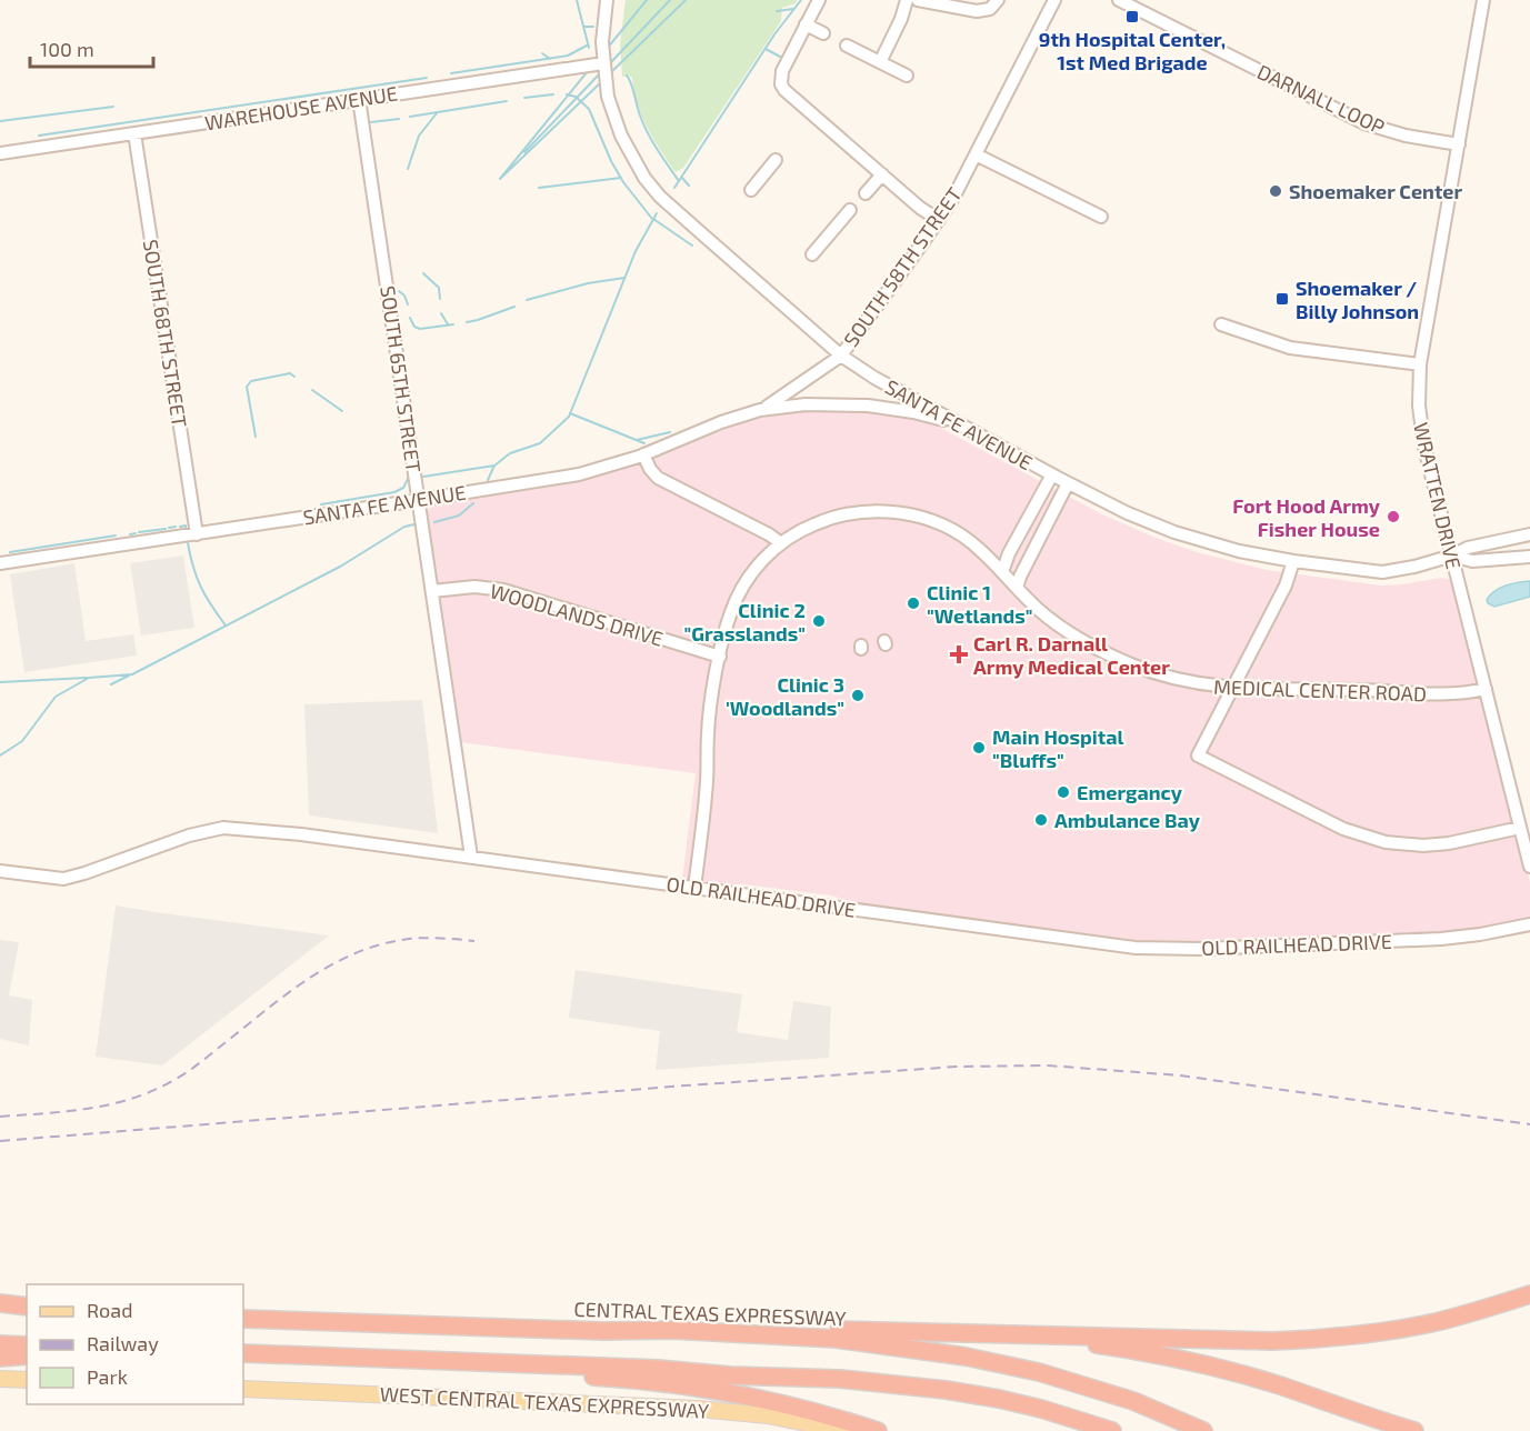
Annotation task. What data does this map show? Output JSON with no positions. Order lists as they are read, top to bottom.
{
  "streets": {
    "highway": ["CENTRAL TEXAS EXPRESSWAY"],
    "main road": ["WEST CENTRAL TEXAS EXPRESSWAY"],
    "street": [
      "DARNALL LOOP",
      "WAREHOUSE AVENUE",
      "SOUTH 58TH STREET",
      "SOUTH 68TH STREET",
      "SOUTH 65TH STREET",
      "SANTA FE AVENUE",
      "WRATTEN DRIVE",
      "WOODLANDS DRIVE",
      "MEDICAL CENTER ROAD",
      "OLD RAILHEAD DRIVE"
    ]
  },
  "crossings": [
    ["DARNALL LOOP", "WRATTEN DRIVE"],
    ["WAREHOUSE AVENUE", "SOUTH 68TH STREET"],
    ["WAREHOUSE AVENUE", "SOUTH 65TH STREET"],
    ["WAREHOUSE AVENUE", "SANTA FE AVENUE"],
    ["SOUTH 58TH STREET", "SANTA FE AVENUE"],
    ["SOUTH 68TH STREET", "SANTA FE AVENUE"],
    ["SOUTH 65TH STREET", "SANTA FE AVENUE"],
    ["SOUTH 65TH STREET", "WOODLANDS DRIVE"],
    ["SOUTH 65TH STREET", "OLD RAILHEAD DRIVE"],
    ["SANTA FE AVENUE", "WRATTEN DRIVE"],
    ["WRATTEN DRIVE", "MEDICAL CENTER ROAD"],
    ["WOODLANDS DRIVE", "MEDICAL CENTER ROAD"],
    ["MEDICAL CENTER ROAD", "OLD RAILHEAD DRIVE"]
  ],
  "places": {
    "transit": ["9th Hospital Center, 1st Med Brigade", "Shoemaker / Billy Johnson"],
    "other": [
      "Shoemaker Center",
      "Fort Hood Army Fisher House",
      "Clinic 1 \"Wetlands\"",
      "Clinic 2 \"Grasslands\"",
      "Clinic 3 'Woodlands\"",
      "Main Hospital \"Bluffs\"",
      "Emergancy",
      "Ambulance Bay"
    ],
    "health": ["Carl R. Darnall Army Medical Center"]
  },
  "legend": ["Road", "Railway", "Park"],
  "scale_bar": "100 m"
}
